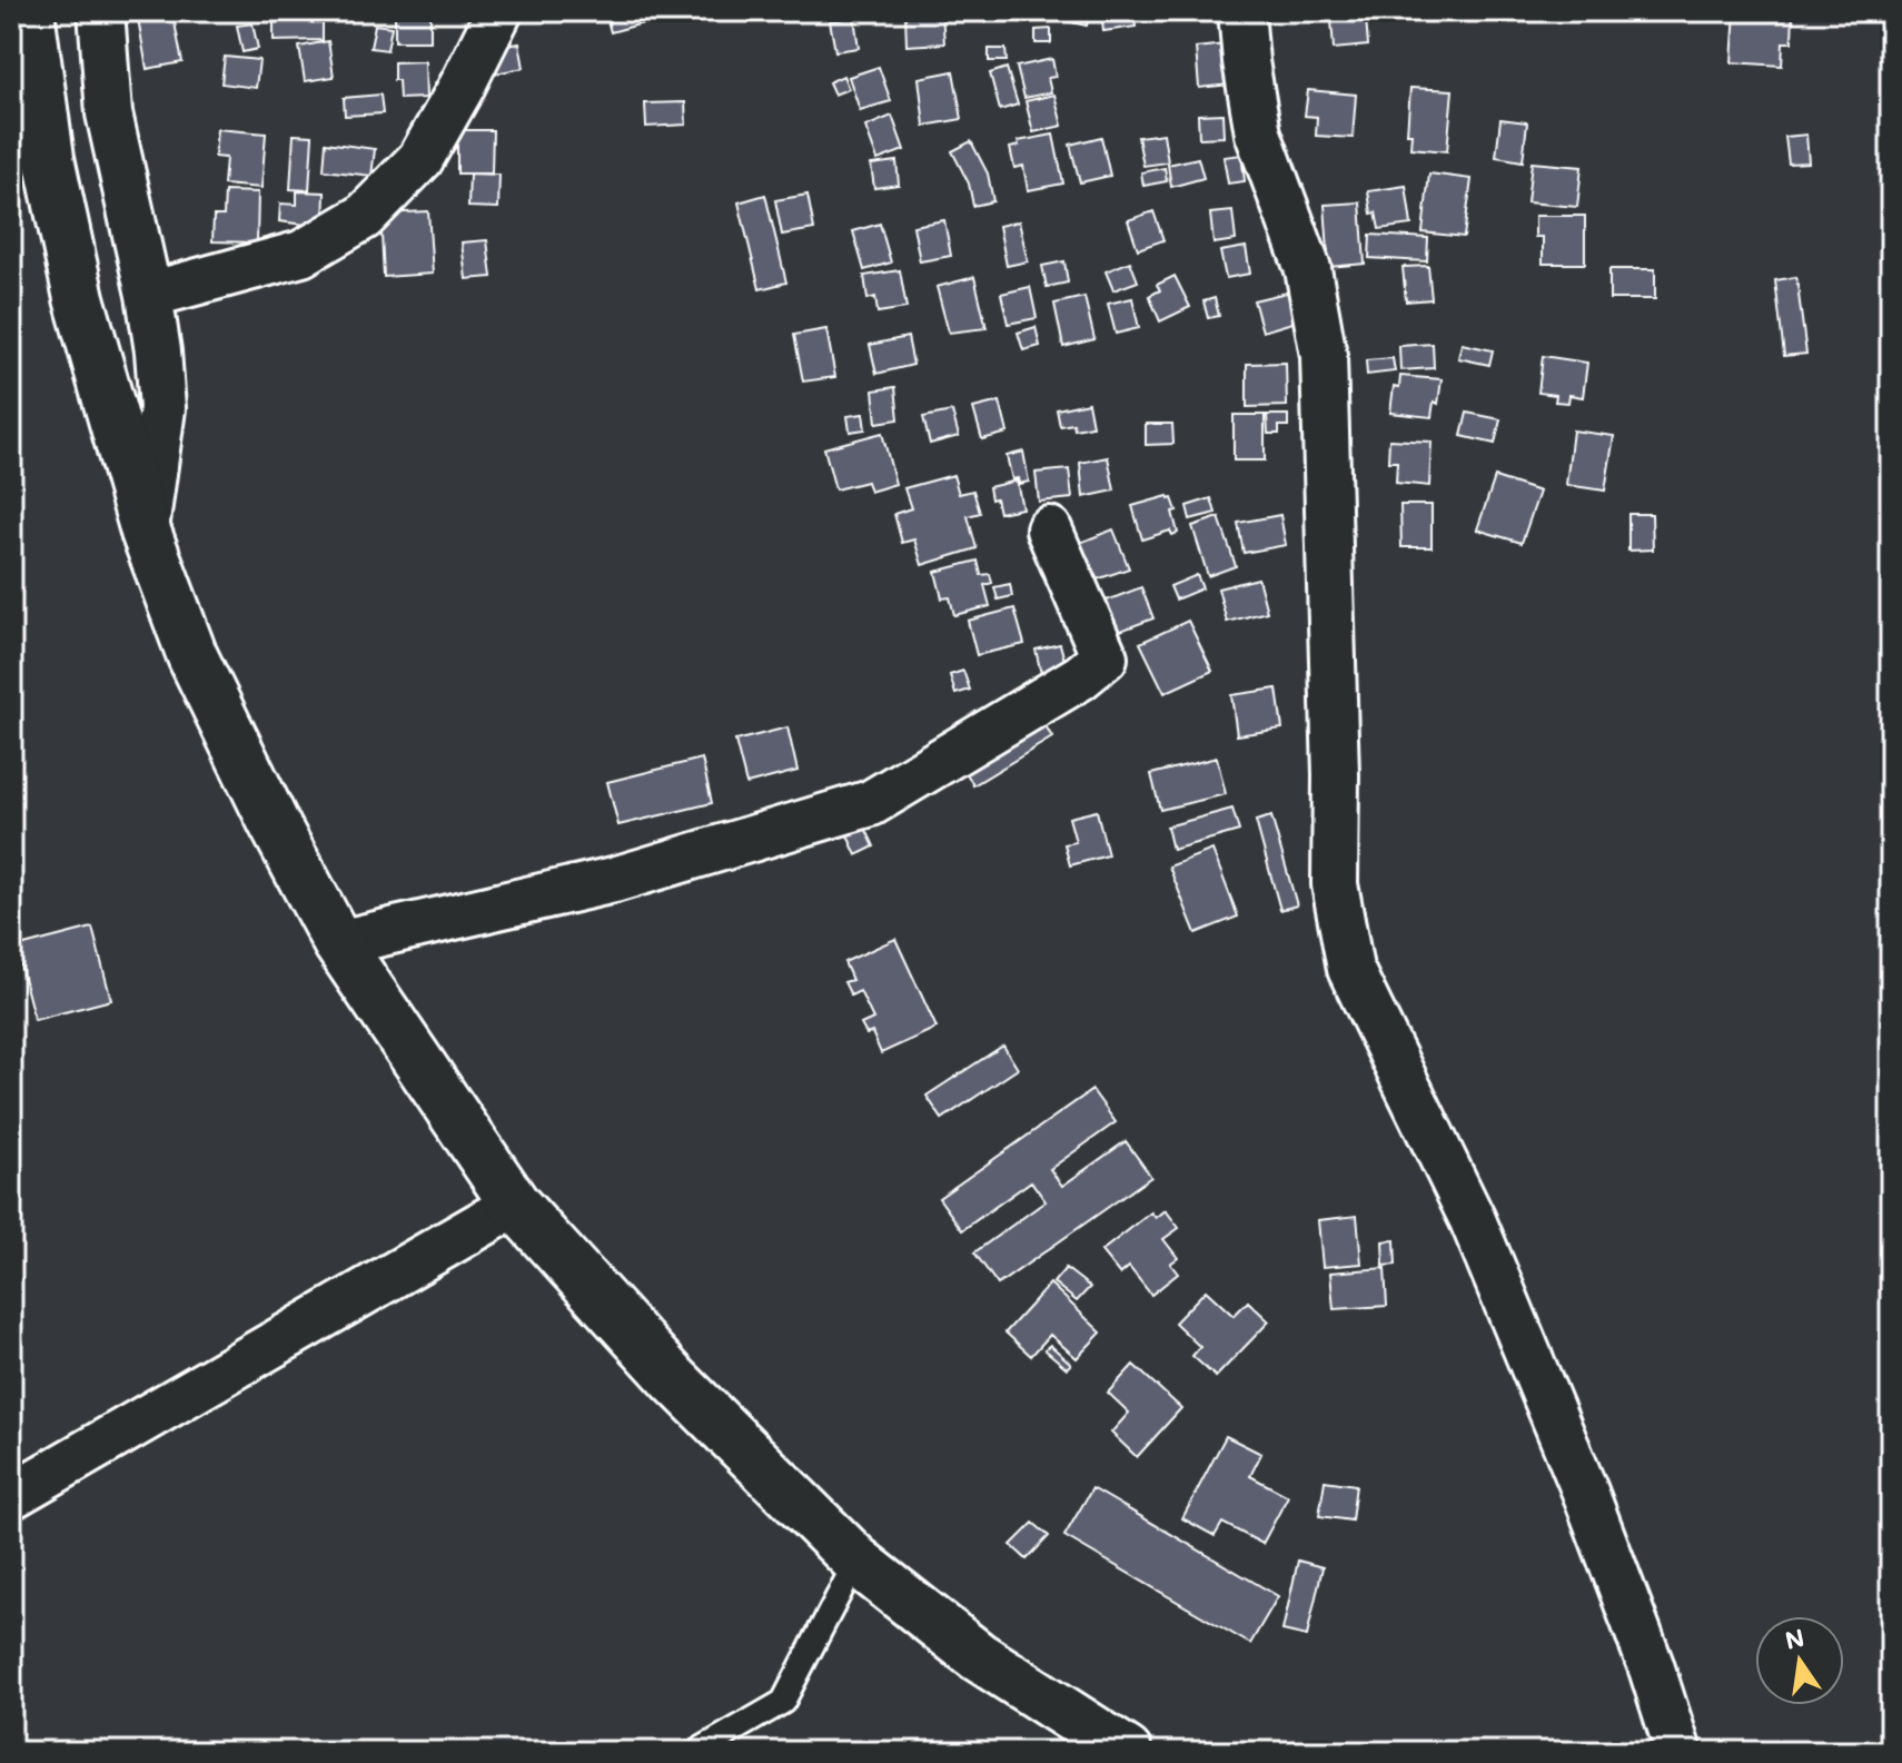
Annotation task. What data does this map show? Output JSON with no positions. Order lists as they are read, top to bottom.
{
  "north": "top"
}
